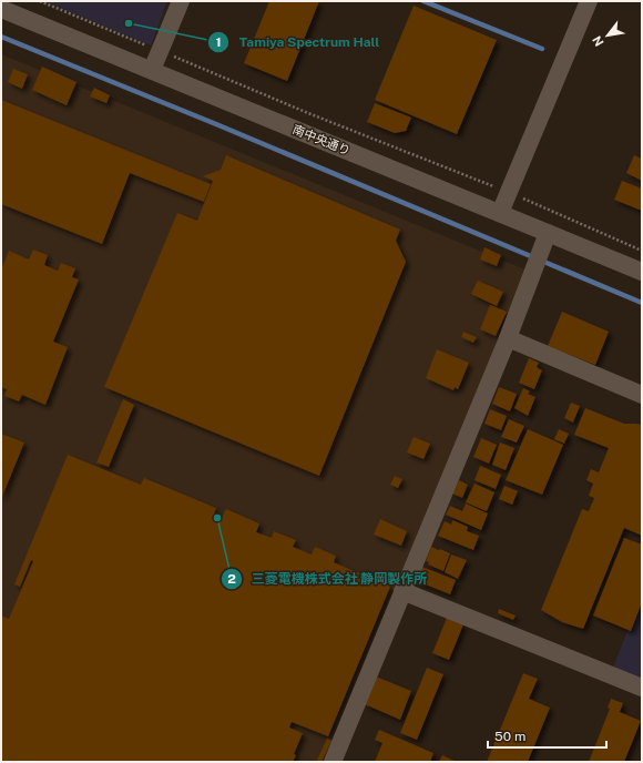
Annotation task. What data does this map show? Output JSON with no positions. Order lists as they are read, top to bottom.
{
  "streets": {
    "street": ["南中央通り"]
  },
  "places": ["Tamiya Spectrum Hall", "三菱電機株式会社 静岡製作所"],
  "scale_bar": "50 m",
  "north": "bottom left"
}
